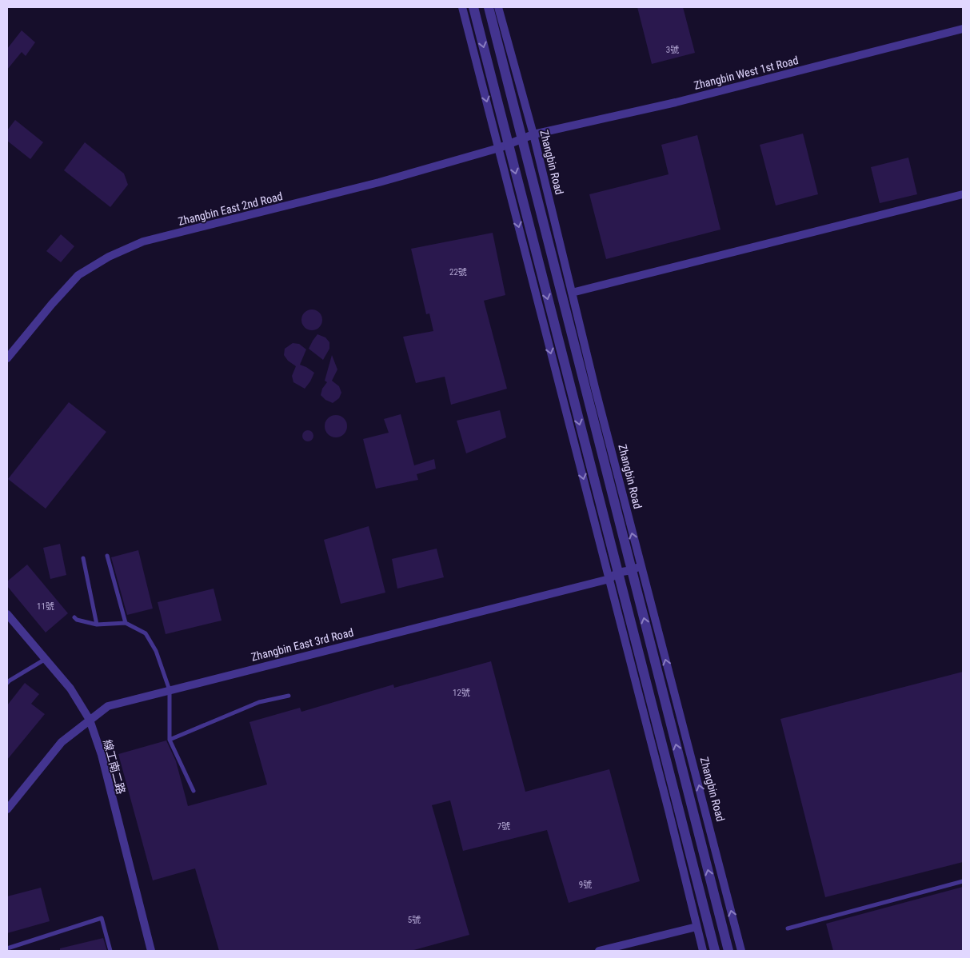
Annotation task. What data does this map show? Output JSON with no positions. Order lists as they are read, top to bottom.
{
  "streets": {
    "street": [
      "Zhangbin West 1st Road",
      "Zhangbin Road",
      "Zhangbin East 2nd Road",
      "Zhangbin East 3rd Road",
      "線工南二路"
    ]
  },
  "crossings": [
    ["Zhangbin West 1st Road", "Zhangbin Road"],
    ["Zhangbin West 1st Road", "Zhangbin East 2nd Road"],
    ["Zhangbin Road", "Zhangbin East 2nd Road"],
    ["Zhangbin Road", "Zhangbin East 3rd Road"],
    ["Zhangbin East 3rd Road", "線工南二路"]
  ],
  "house_numbers": [
    "3號",
    "22號",
    "11號",
    "12號",
    "7號",
    "9號",
    "5號"
  ]
}
